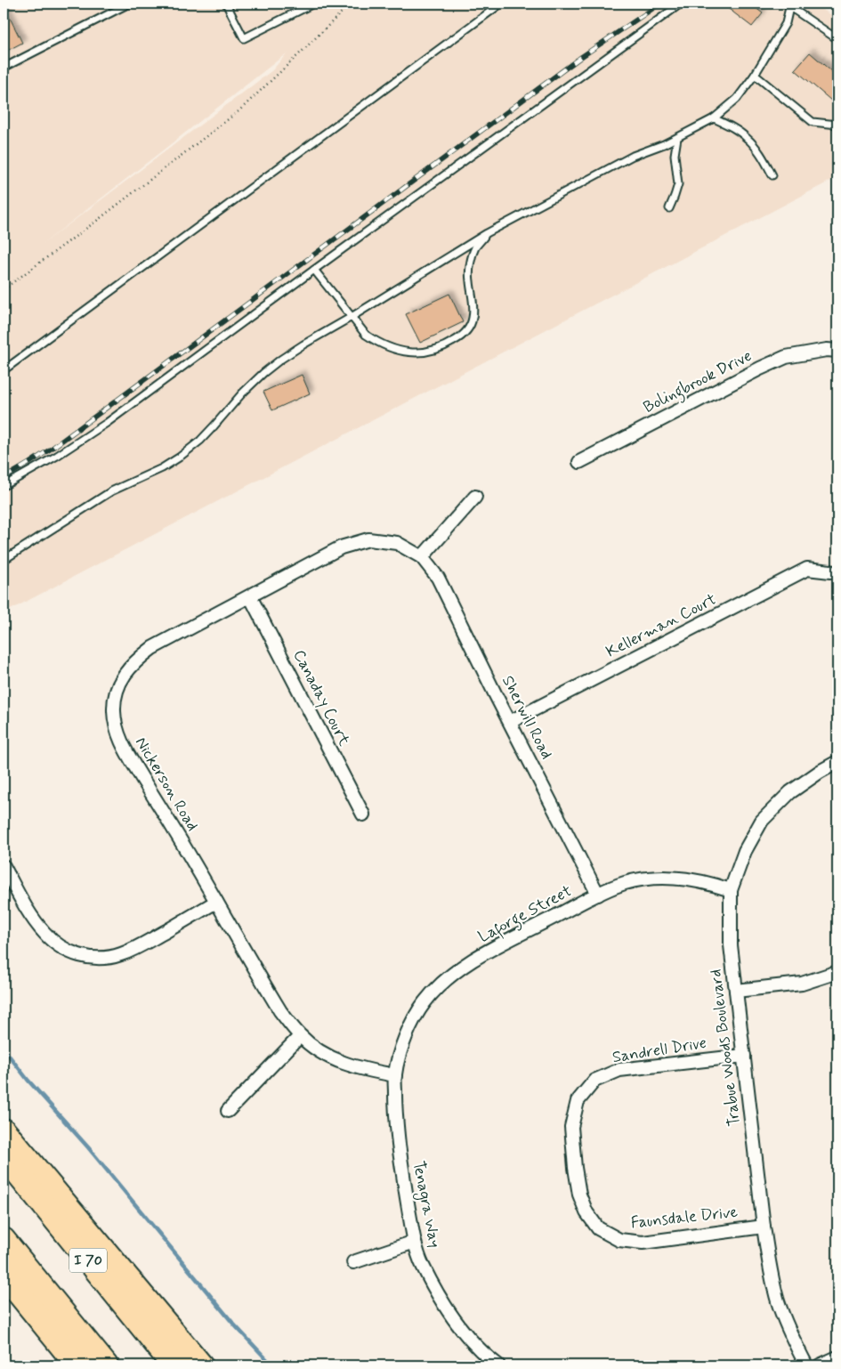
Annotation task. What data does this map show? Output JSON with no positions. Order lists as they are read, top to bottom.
{
  "streets": {
    "highway": ["I 70"],
    "street": [
      "Bolingbrook Drive",
      "Kellerman Court",
      "Canaday Court",
      "Sherwill Road",
      "Nickerson Road",
      "Laforge Street",
      "Trabue Woods Boulevard",
      "Sandrell Drive",
      "Tenagra Way",
      "Faunsdale Drive"
    ]
  },
  "crossings": [
    ["Kellerman Court", "Sherwill Road"],
    ["Canaday Court", "Nickerson Road"],
    ["Sherwill Road", "Nickerson Road"],
    ["Sherwill Road", "Laforge Street"],
    ["Nickerson Road", "Laforge Street"],
    ["Nickerson Road", "Tenagra Way"],
    ["Laforge Street", "Trabue Woods Boulevard"],
    ["Laforge Street", "Tenagra Way"],
    ["Trabue Woods Boulevard", "Sandrell Drive"],
    ["Trabue Woods Boulevard", "Faunsdale Drive"],
    ["Sandrell Drive", "Faunsdale Drive"]
  ]
}
